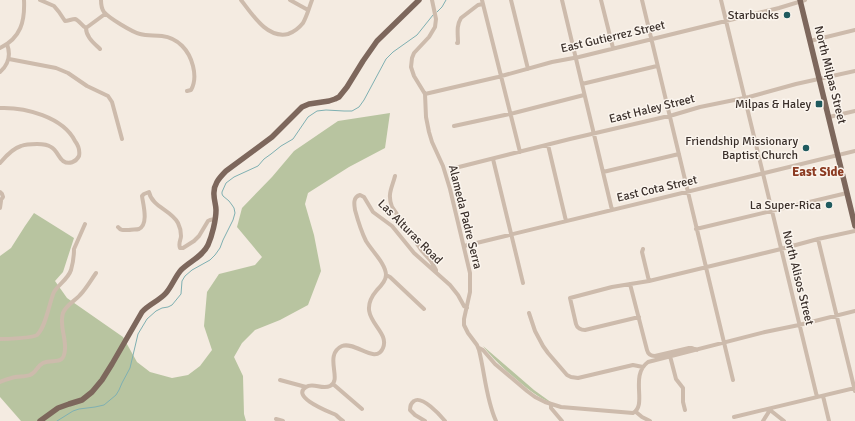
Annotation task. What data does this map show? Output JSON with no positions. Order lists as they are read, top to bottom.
{
  "streets": {
    "main road": ["North Milpas Street"],
    "street": [
      "East Gutierrez Street",
      "East Haley Street",
      "East Cota Street",
      "Alameda Padre Serra",
      "Las Alturas Road",
      "North Alisos Street"
    ]
  },
  "crossings": [
    ["East Gutierrez Street", "North Milpas Street"],
    ["East Gutierrez Street", "Alameda Padre Serra"],
    ["East Gutierrez Street", "North Alisos Street"],
    ["North Milpas Street", "East Haley Street"],
    ["North Milpas Street", "East Cota Street"],
    ["East Haley Street", "North Alisos Street"],
    ["East Cota Street", "Alameda Padre Serra"],
    ["East Cota Street", "North Alisos Street"],
    ["Alameda Padre Serra", "Las Alturas Road"]
  ],
  "districts": ["East Side"],
  "places": {
    "other": ["Starbucks", "Friendship Missionary Baptist Church", "La Super-Rica"],
    "transit": ["Milpas & Haley"]
  }
}
